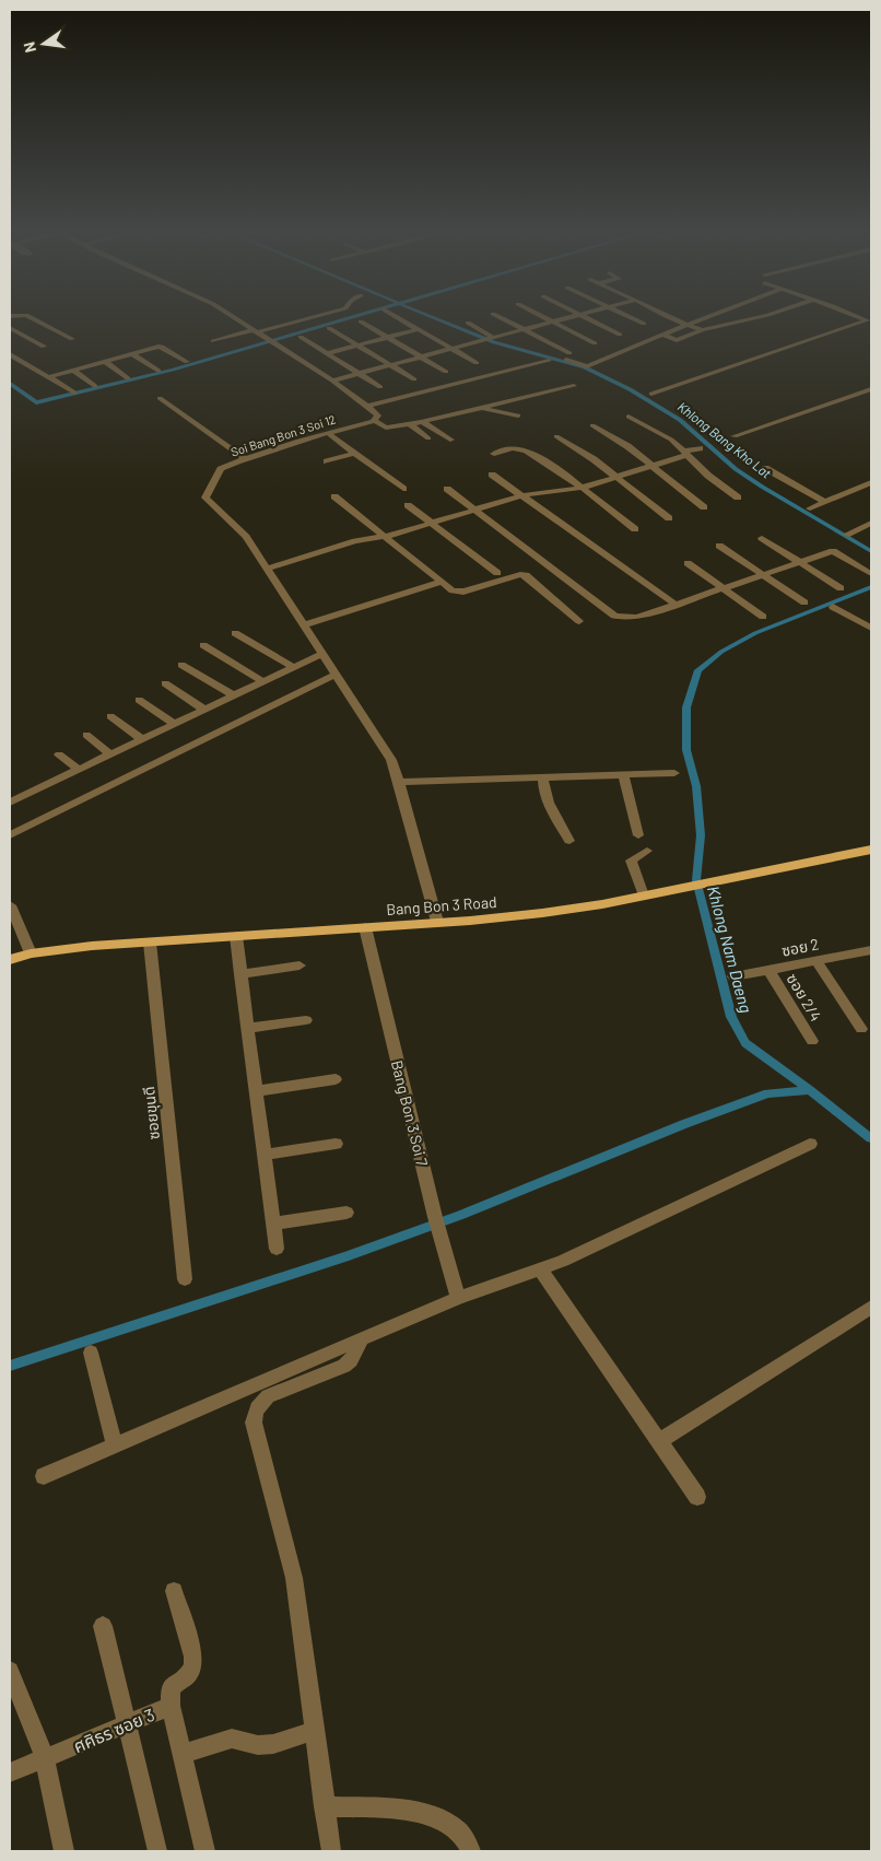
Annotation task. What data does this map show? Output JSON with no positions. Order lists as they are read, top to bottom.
{
  "streets": {
    "main road": ["Bang Bon 3 Road"],
    "street": [
      "Soi Bang Bon 3 Soi 12",
      "ซอย 2",
      "ซอย 2/4",
      "ซอยขุนดี",
      "Bang Bon 3 Soi 7",
      "ศศิธร ซอย 3"
    ]
  },
  "crossings": [
    ["Soi Bang Bon 3 Soi 12", "Bang Bon 3 Road"],
    ["Bang Bon 3 Road", "ซอยขุนดี"],
    ["Bang Bon 3 Road", "Bang Bon 3 Soi 7"],
    ["ซอย 2", "ซอย 2/4"]
  ],
  "water": ["Khlong Bang Kho Lat", "Khlong Nam Daeng"],
  "north": "left"
}
